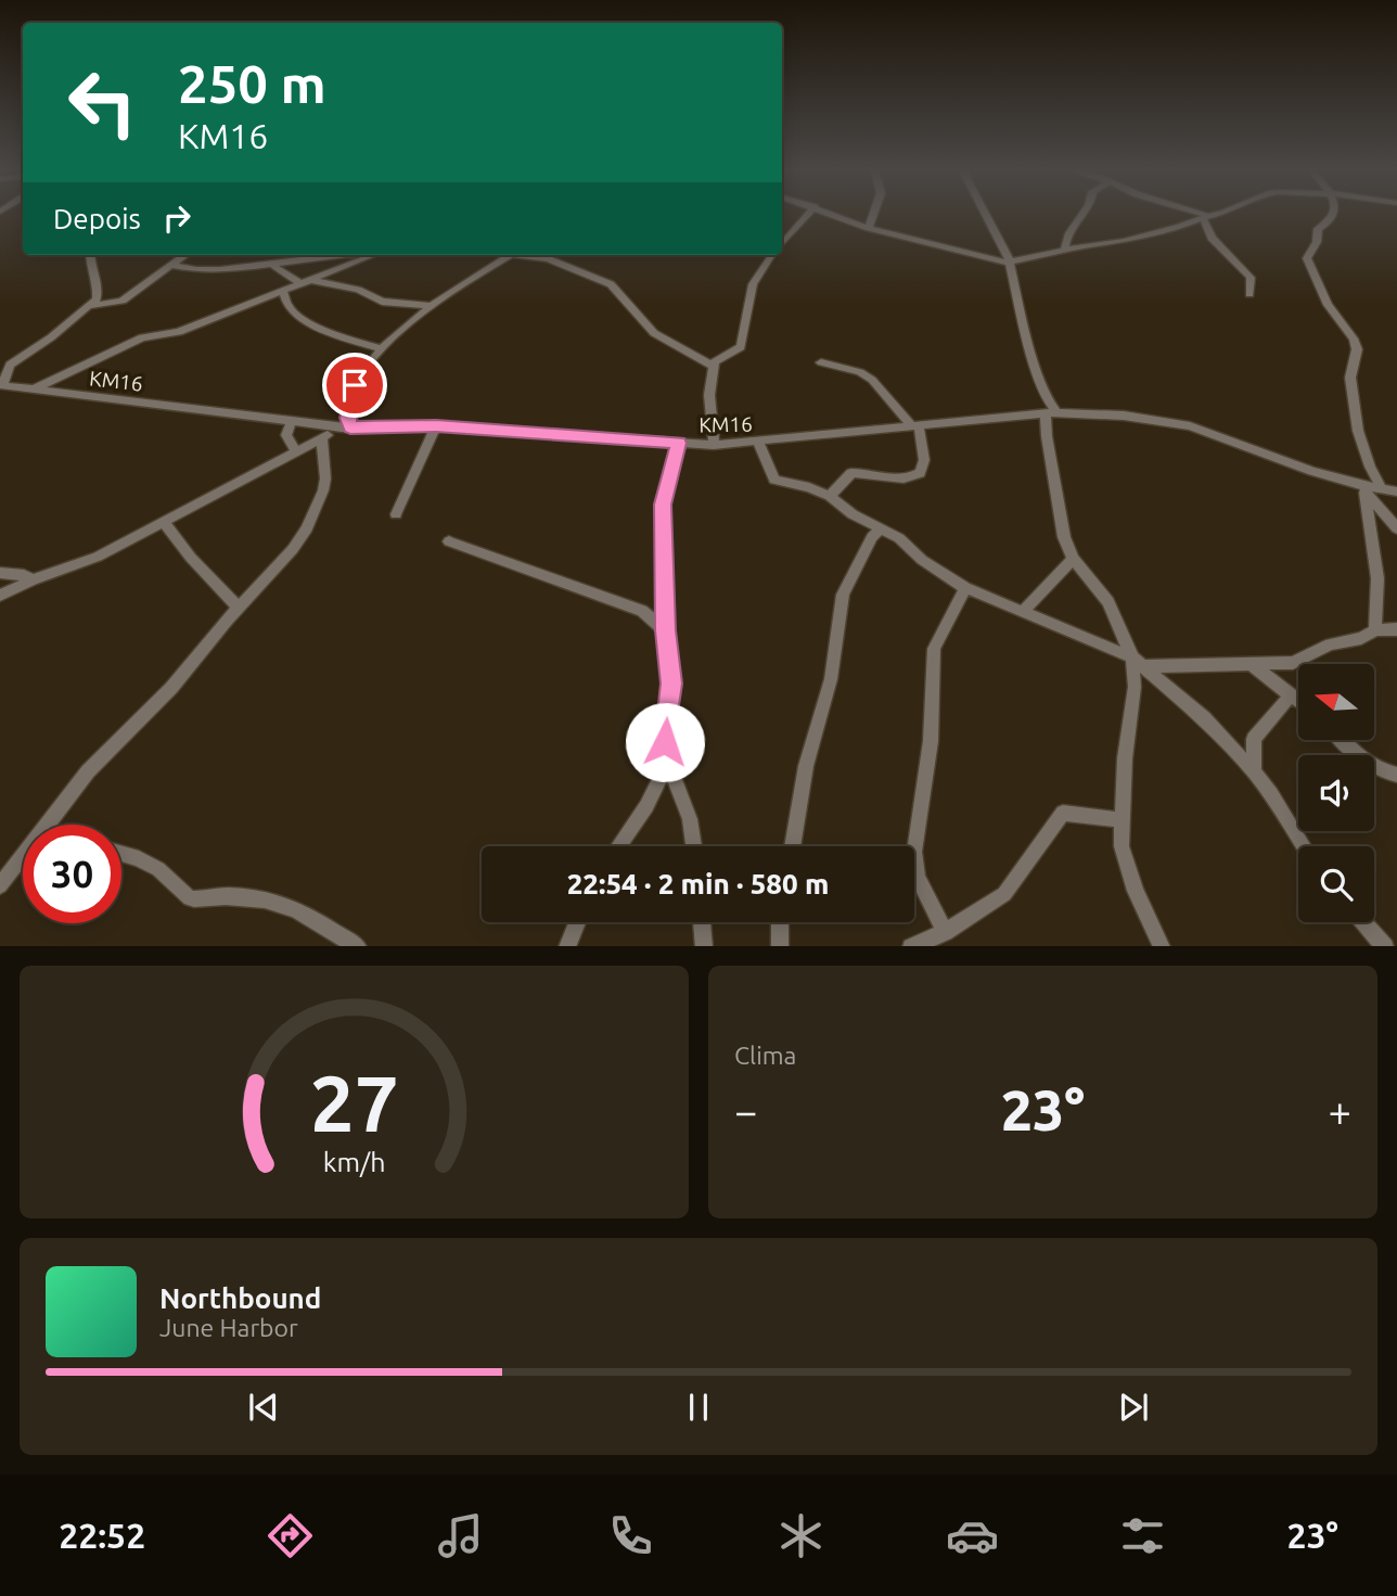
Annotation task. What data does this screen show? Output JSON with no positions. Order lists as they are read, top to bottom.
{
  "streets": {
    "street": ["KM16"]
  },
  "north": "left",
  "page": {
    "turn": ["250 m", "KM16"],
    "then": "Depois",
    "limit": "30",
    "trip": "22:54 · 2 min · 580 m",
    "tile": "Clima",
    "heat": ["−", "23°", "+"],
    "song": ["Northbound", "June Harbor"],
    "tabs": ["22:52", "23°"],
    "gauge": ["27", "km/h"]
  }
}
